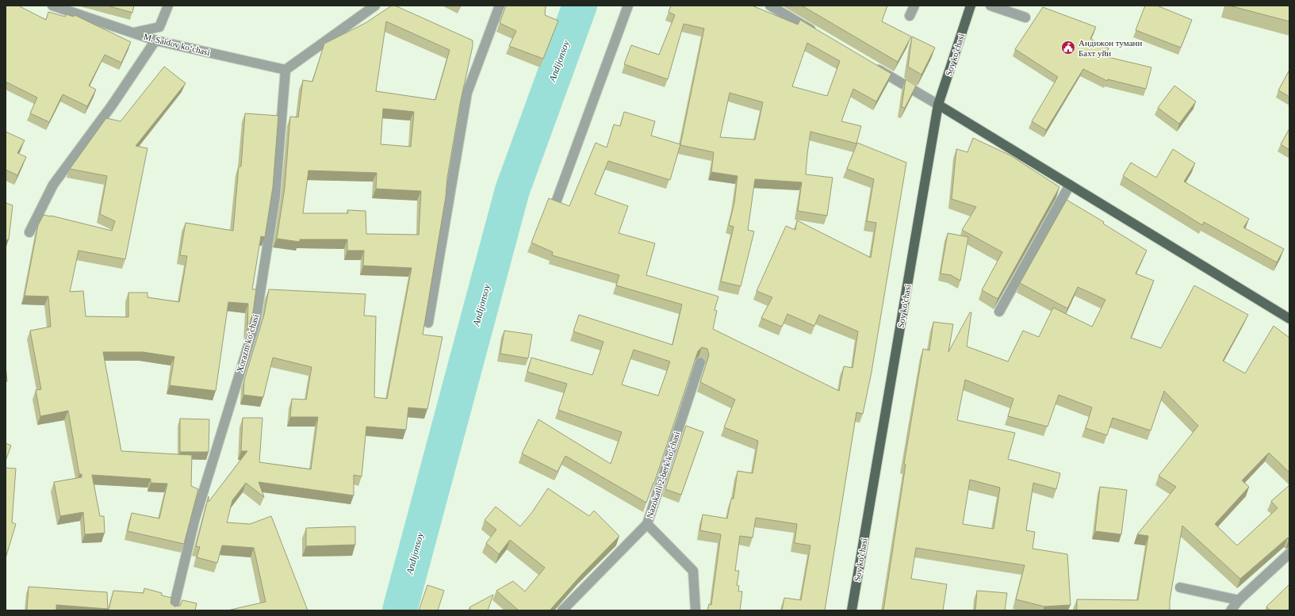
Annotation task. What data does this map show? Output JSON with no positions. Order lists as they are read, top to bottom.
{
  "streets": {
    "main road": ["Soy ko'chasi"],
    "street": ["M. Saidov koʻchasi", "Xorazm koʻchasi", "Nazokatli 2-berk koʻchasi"]
  },
  "crossings": [
    ["M. Saidov koʻchasi", "Xorazm koʻchasi"]
  ],
  "water": ["Andijonsoy"],
  "places": {
    "public building": ["Андижон тумани Бахт уйи"]
  }
}
